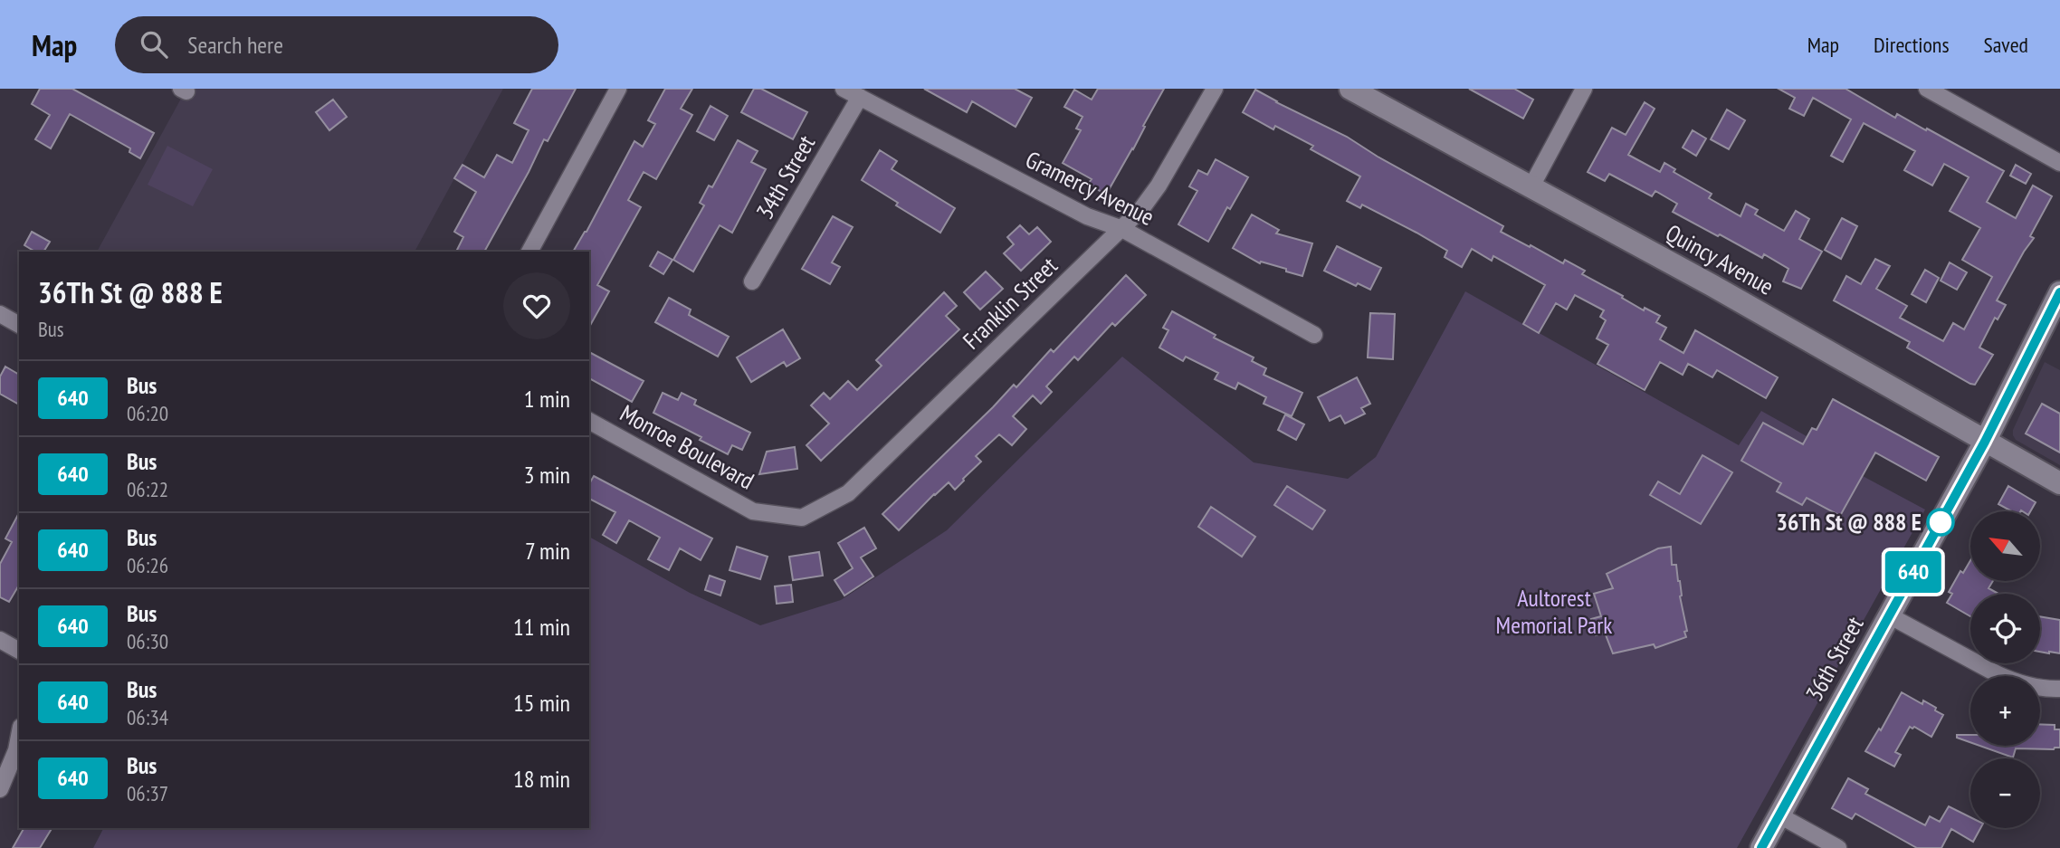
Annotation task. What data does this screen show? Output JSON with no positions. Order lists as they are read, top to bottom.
{
  "streets": {
    "street": [
      "34th Street",
      "Gramercy Avenue",
      "Quincy Avenue",
      "Franklin Street",
      "Monroe Boulevard",
      "36th Street"
    ]
  },
  "crossings": [
    ["34th Street", "Gramercy Avenue"],
    ["Gramercy Avenue", "Franklin Street"],
    ["Quincy Avenue", "36th Street"],
    ["Franklin Street", "Monroe Boulevard"]
  ],
  "parks": ["Aultorest Memorial Park"],
  "places": ["36Th St @ 888 E"],
  "lines": ["bus line 640"],
  "north": "top left",
  "page": {
    "header": "Map",
    "search": "Search here",
    "nav": ["Map", "Directions", "Saved"],
    "on_map": "640",
    "heading": ["36Th St @ 888 E", "Bus"],
    "list": [
      {
        "mark": "640",
        "name": "Bus",
        "note": "06:20",
        "value": "1 min"
      },
      {
        "mark": "640",
        "name": "Bus",
        "note": "06:22",
        "value": "3 min"
      },
      {
        "mark": "640",
        "name": "Bus",
        "note": "06:26",
        "value": "7 min"
      },
      {
        "mark": "640",
        "name": "Bus",
        "note": "06:30",
        "value": "11 min"
      },
      {
        "mark": "640",
        "name": "Bus",
        "note": "06:34",
        "value": "15 min"
      },
      {
        "mark": "640",
        "name": "Bus",
        "note": "06:37",
        "value": "18 min"
      }
    ],
    "map_buttons": ["+", "−"]
  }
}
